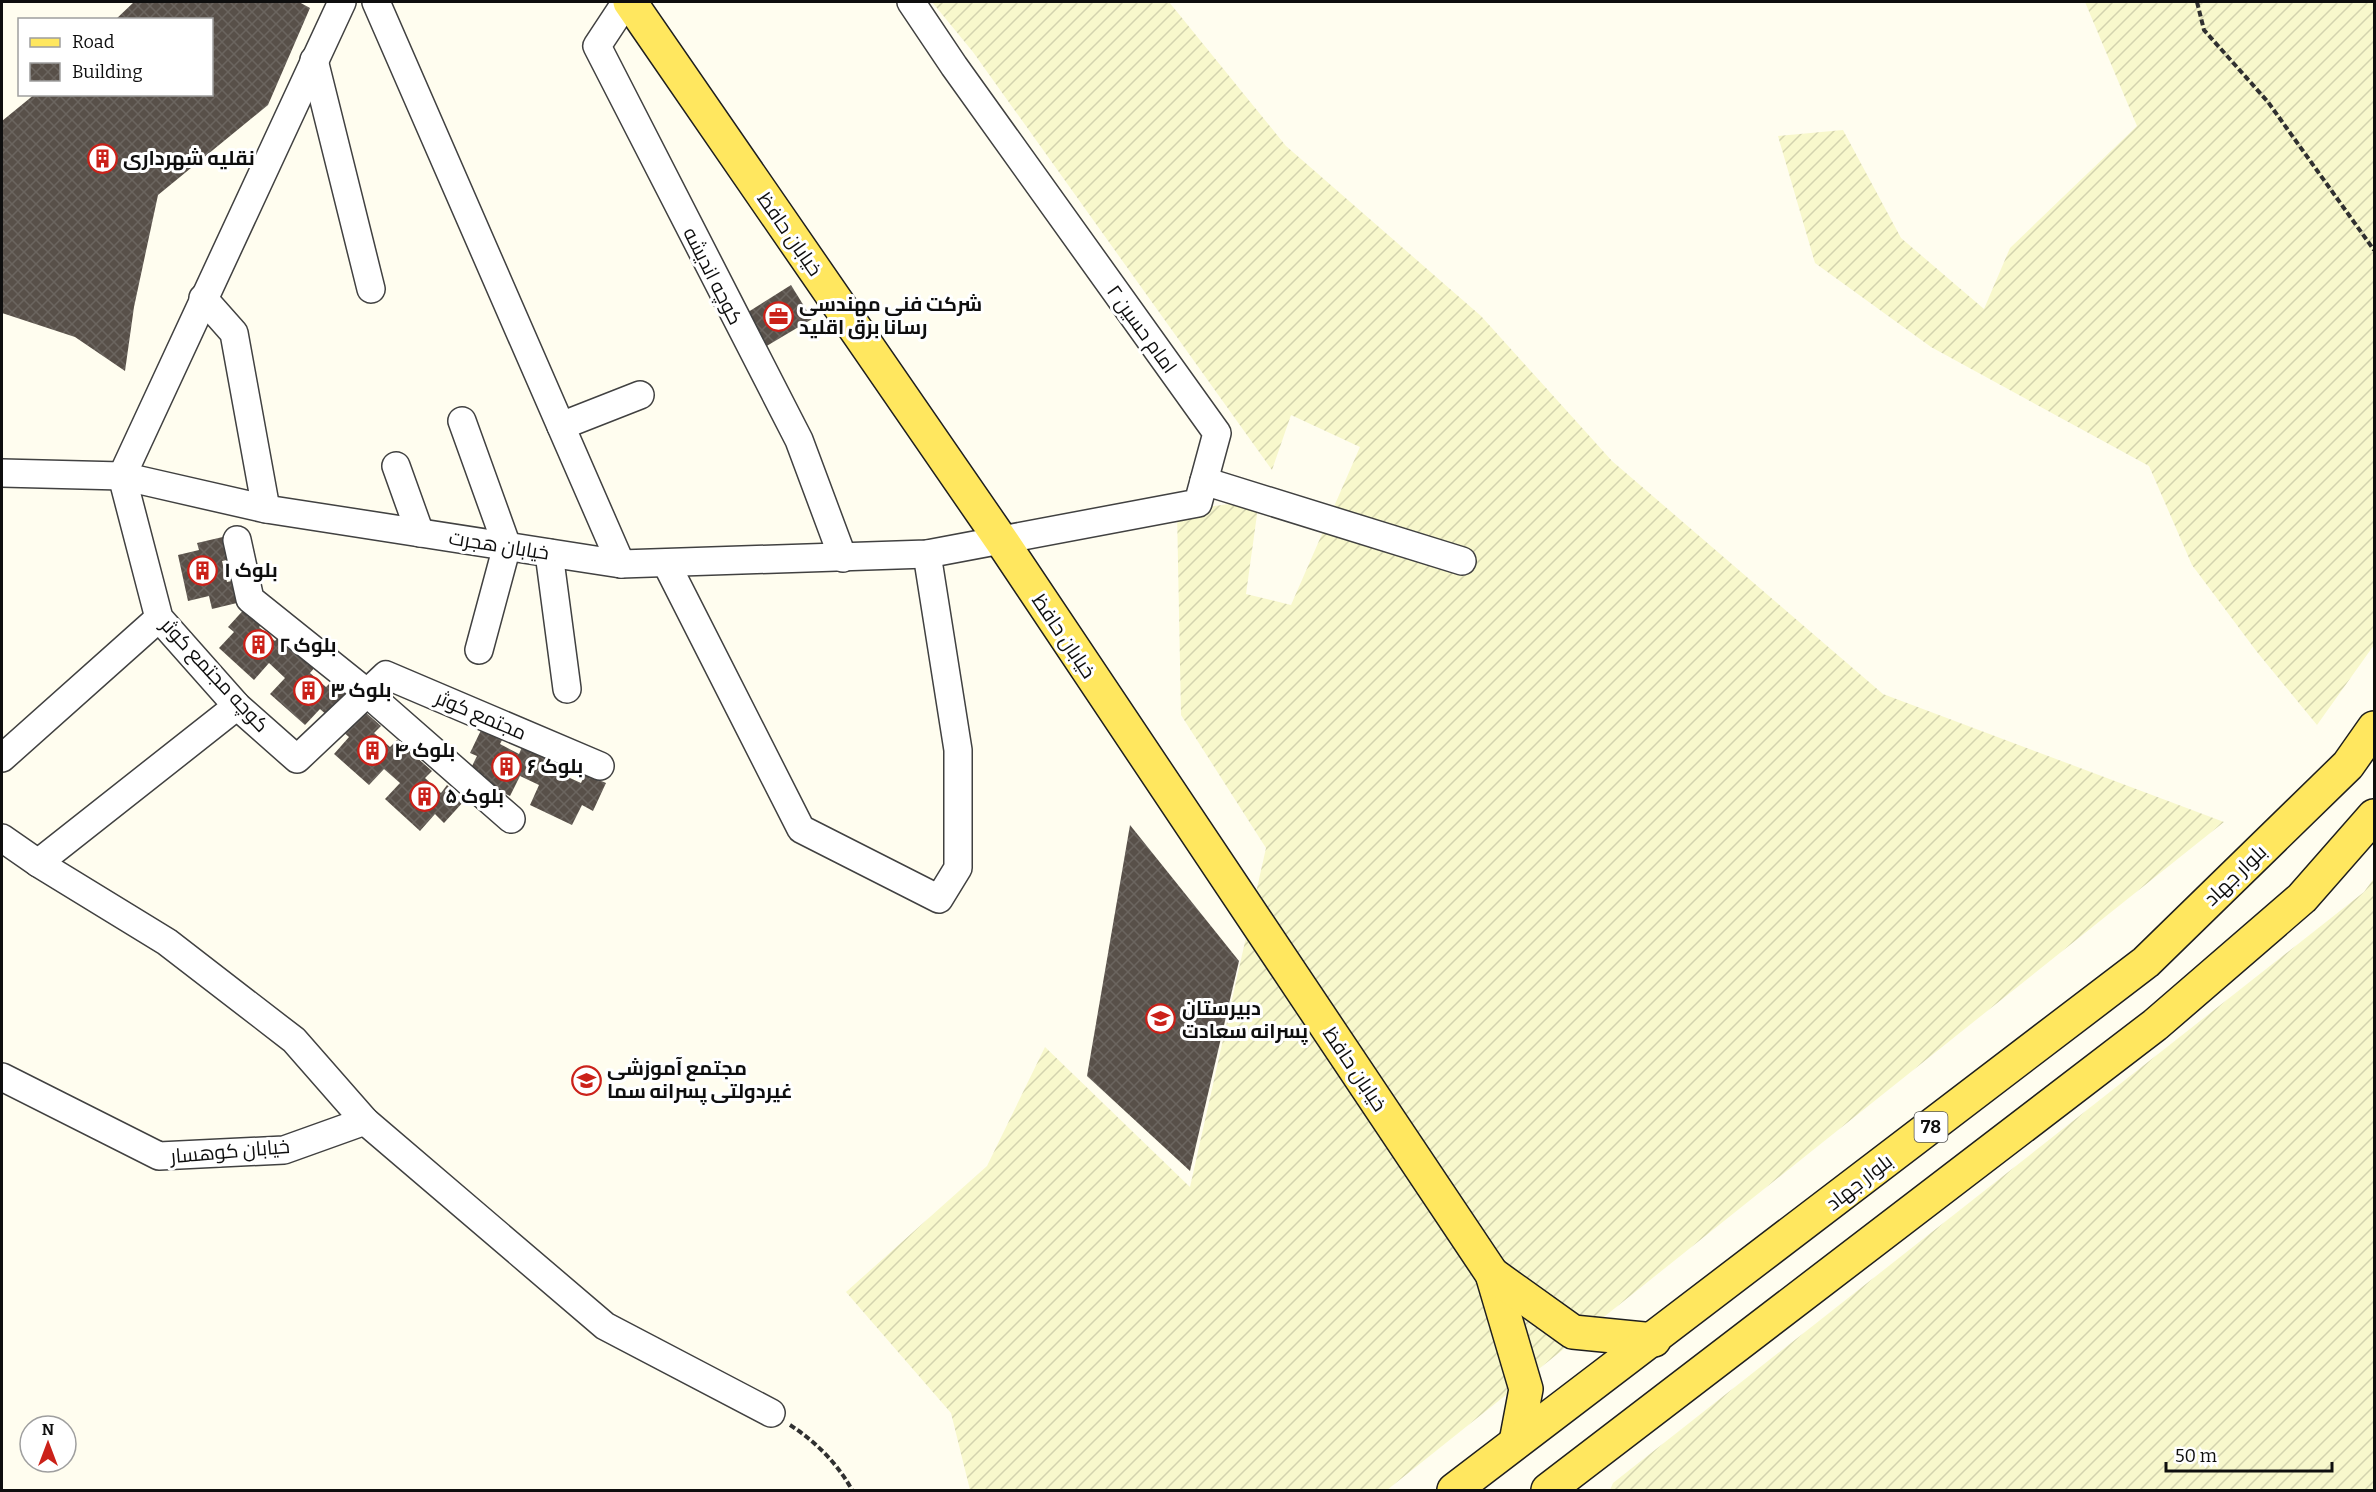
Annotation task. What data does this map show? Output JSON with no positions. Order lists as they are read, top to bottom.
{
  "streets": {
    "main road": ["خیابان حافظ", "بلوار جهاد", "78"],
    "street": [
      "کوچه اندیشه",
      "امام حسین ۲",
      "خیابان هجرت",
      "کوچه مجتمع کوثر",
      "مجتمع کوثر",
      "خیابان کوهسار"
    ]
  },
  "crossings": [
    ["خیابان حافظ", "کوچه اندیشه"],
    ["خیابان حافظ", "امام حسین ۲"],
    ["خیابان حافظ", "خیابان هجرت"],
    ["کوچه اندیشه", "خیابان هجرت"],
    ["امام حسین ۲", "خیابان هجرت"],
    ["خیابان هجرت", "کوچه مجتمع کوثر"],
    ["کوچه مجتمع کوثر", "مجتمع کوثر"]
  ],
  "places": {
    "building": [
      "نقلیه شهرداری",
      "بلوک ۱",
      "بلوک ۲",
      "بلوک ۳",
      "بلوک ۴",
      "بلوک ۶",
      "بلوک ۵"
    ],
    "office": ["شرکت فنی مهندسی رسانا برق اقلید"],
    "school or university": ["دبیرستان پسرانه سعادت", "مجتمع آموزشی غیردولتی پسرانه سما"]
  },
  "legend": ["Road", "Building"],
  "scale_bar": "50 m",
  "north": "top"
}
